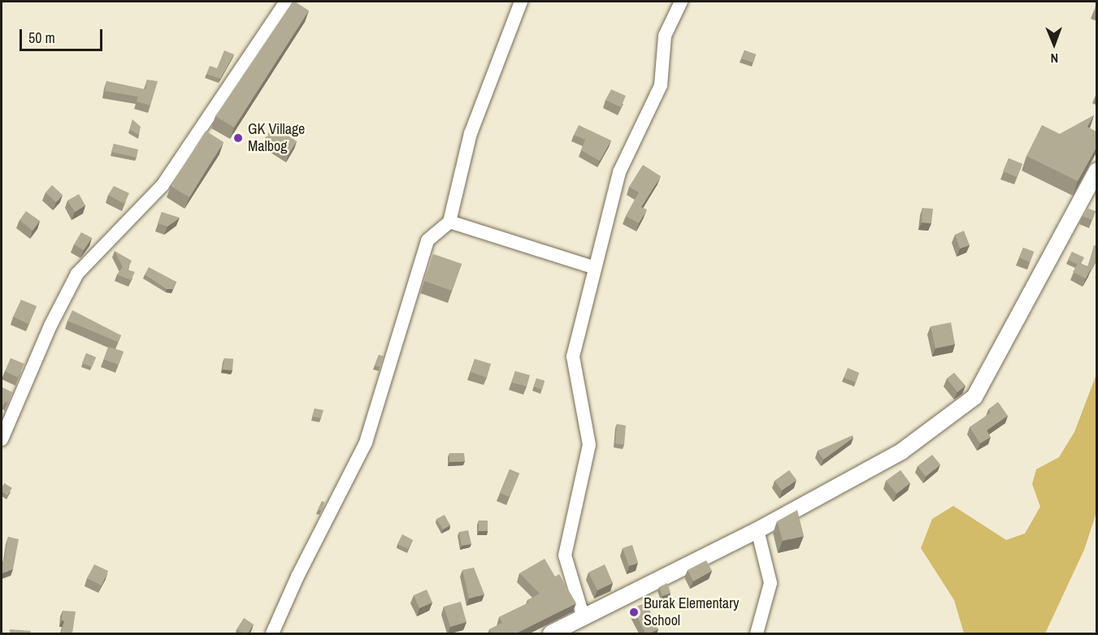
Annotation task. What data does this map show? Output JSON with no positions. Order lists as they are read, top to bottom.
{
  "places": ["GK Village Malbog", "Burak Elementary School"],
  "scale_bar": "50 m",
  "north": "bottom"
}
